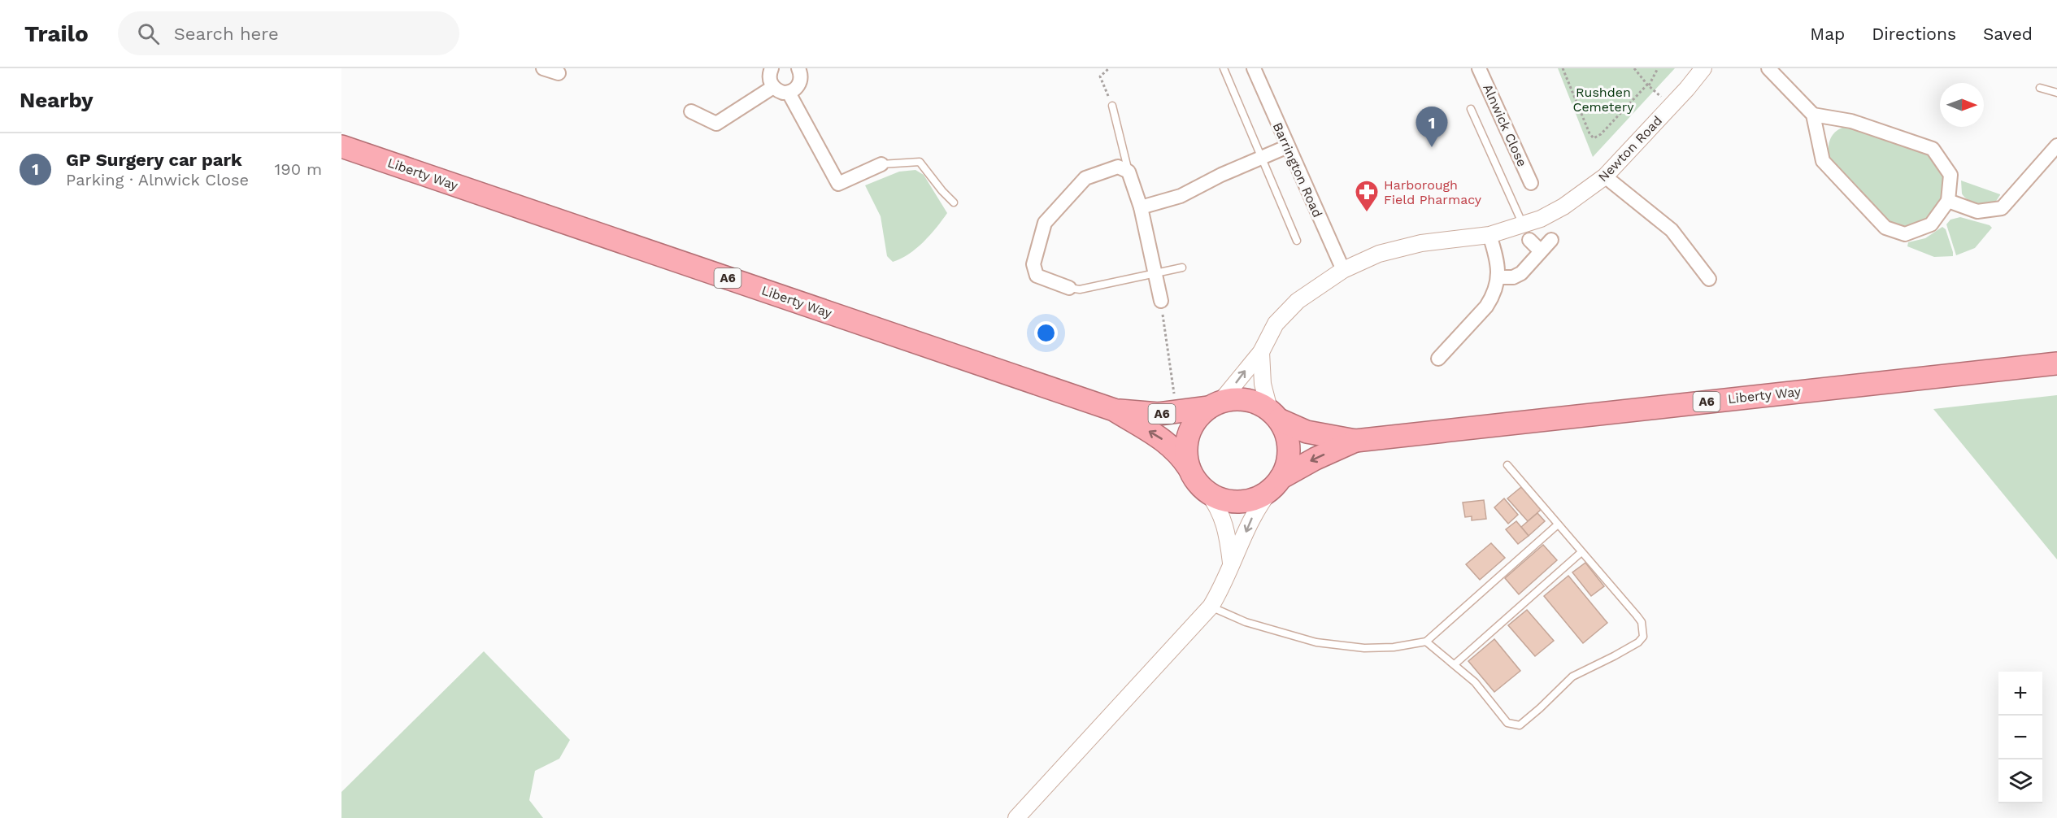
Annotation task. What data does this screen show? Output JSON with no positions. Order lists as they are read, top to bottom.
{
  "streets": {
    "highway": ["Liberty Way", "A6"],
    "street": ["Alnwick Close", "Newton Road", "Barrington Road"]
  },
  "crossings": [
    ["Newton Road", "Barrington Road"],
    ["Newton Road", "Liberty Way"]
  ],
  "parks": ["Rushden Cemetery"],
  "places": {
    "pharmacy": ["Harborough Field Pharmacy"]
  },
  "north": "right",
  "page": {
    "header": "Trailo",
    "search": "Search here",
    "nav": ["Map", "Directions", "Saved"],
    "heading": "Nearby",
    "pins": "1",
    "list": [
      {
        "mark": "1",
        "name": "GP Surgery car park",
        "note": "Parking · Alnwick Close",
        "value": "190 m"
      }
    ],
    "map_buttons": ["+", "−"]
  }
}
